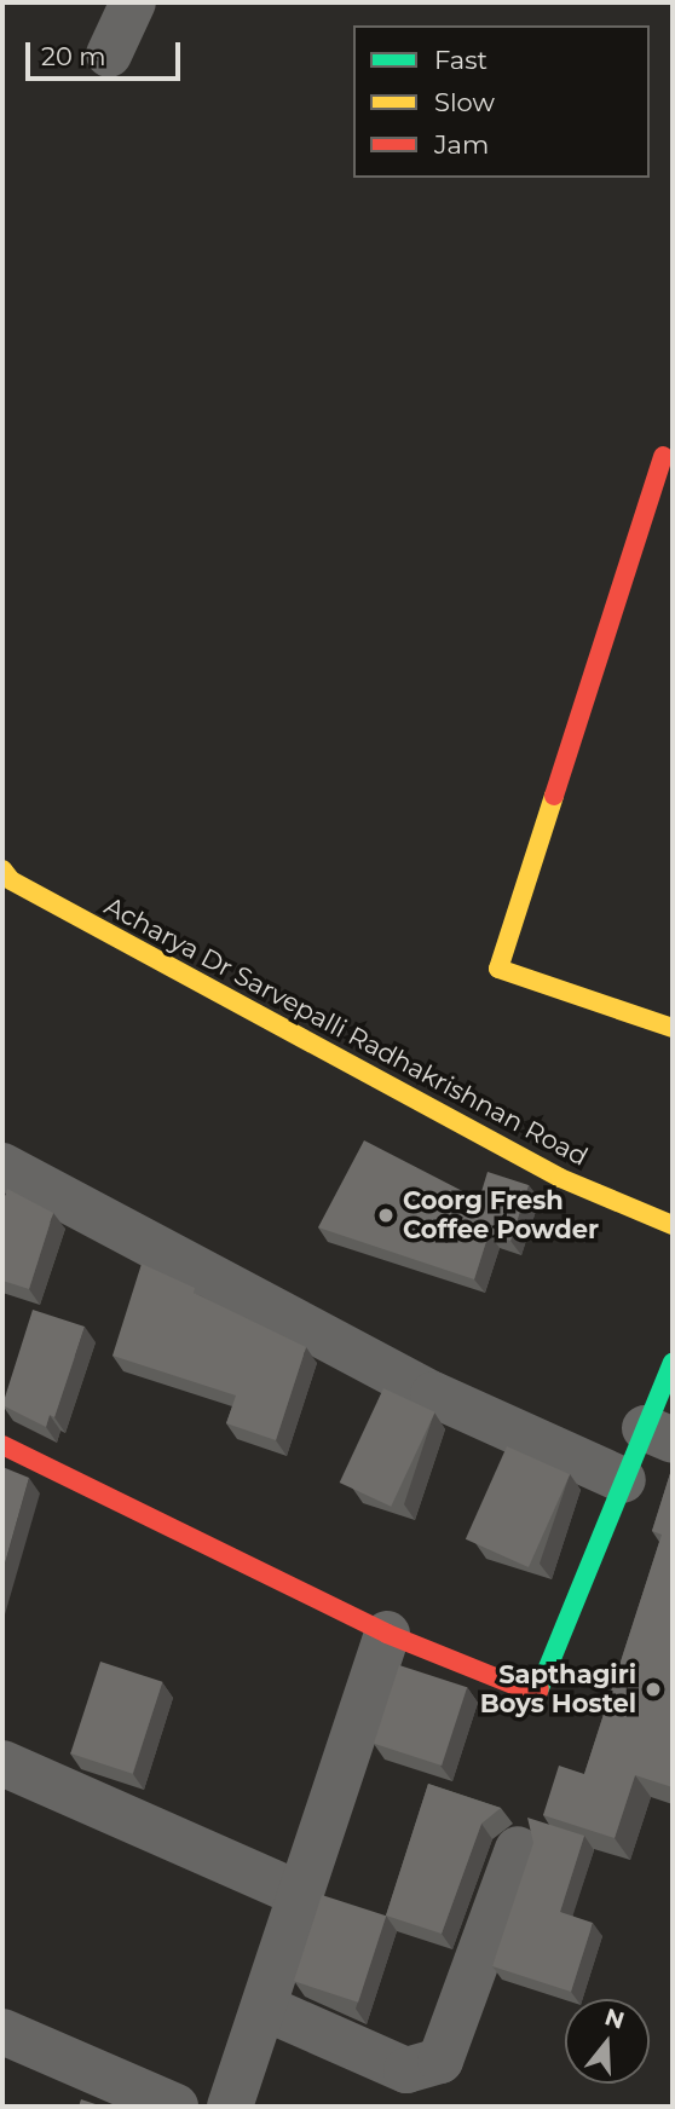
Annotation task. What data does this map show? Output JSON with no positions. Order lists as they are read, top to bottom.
{
  "streets": {
    "street": ["Acharya Dr Sarvepalli Radhakrishnan Road"]
  },
  "places": ["Coorg Fresh Coffee Powder", "Sapthagiri Boys Hostel"],
  "legend": ["Fast", "Slow", "Jam"],
  "scale_bar": "20 m",
  "north": "top"
}
